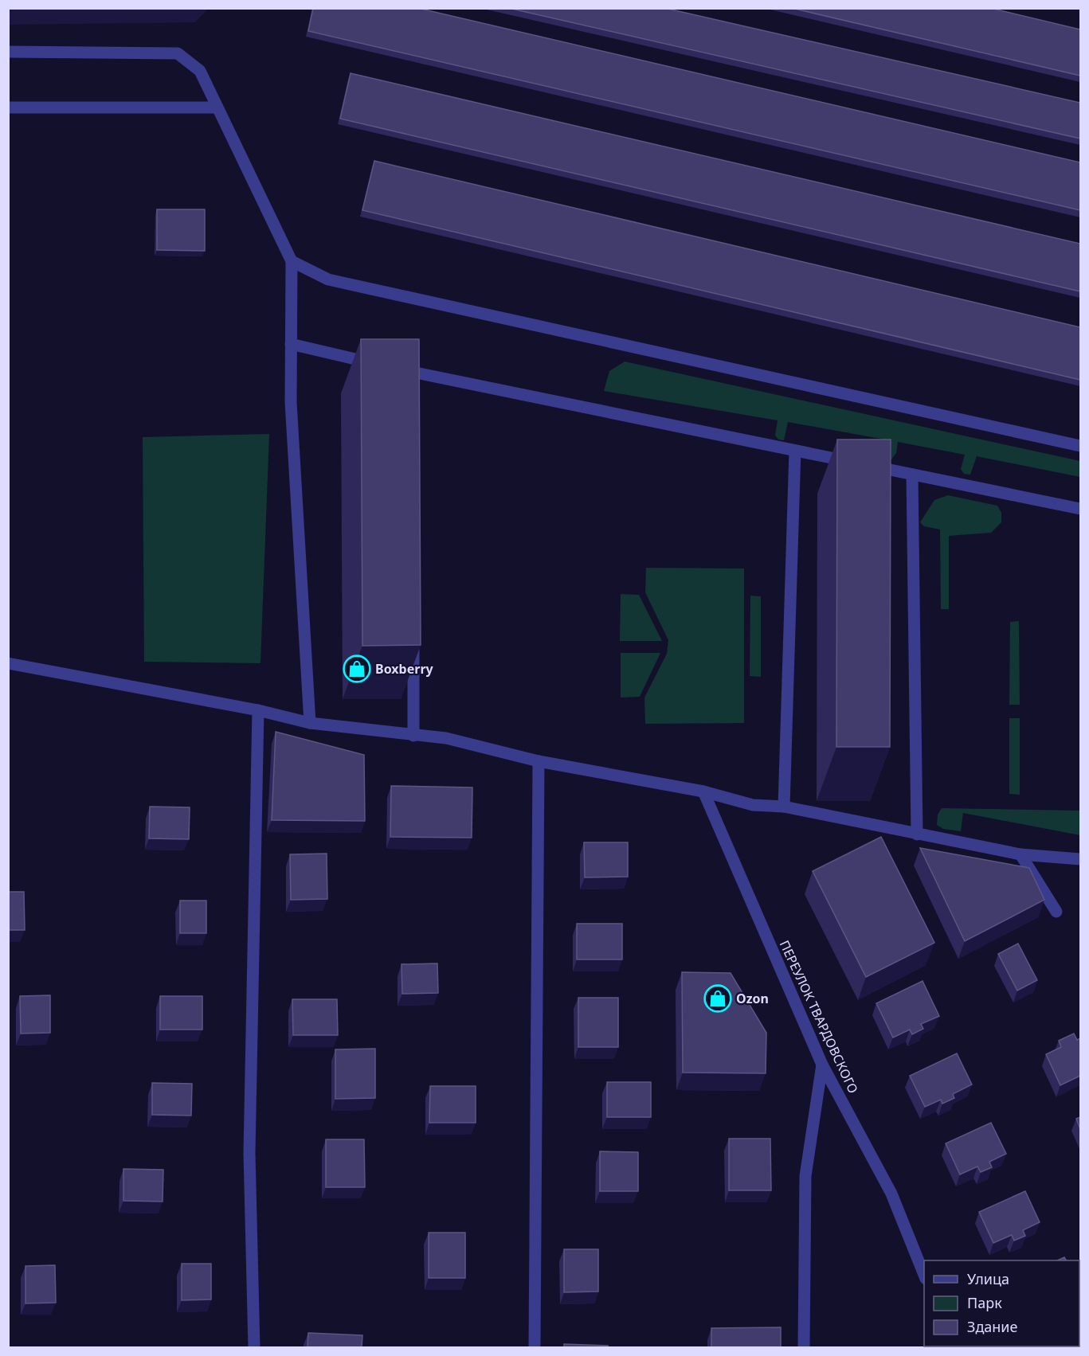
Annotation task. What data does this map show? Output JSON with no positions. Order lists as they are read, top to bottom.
{
  "streets": {
    "street": ["ПЕРЕУЛОК ТВАРДОВСКОГО"]
  },
  "places": {
    "shop": ["Boxberry", "Ozon"]
  },
  "legend": ["Улица", "Парк", "Здание"]
}
